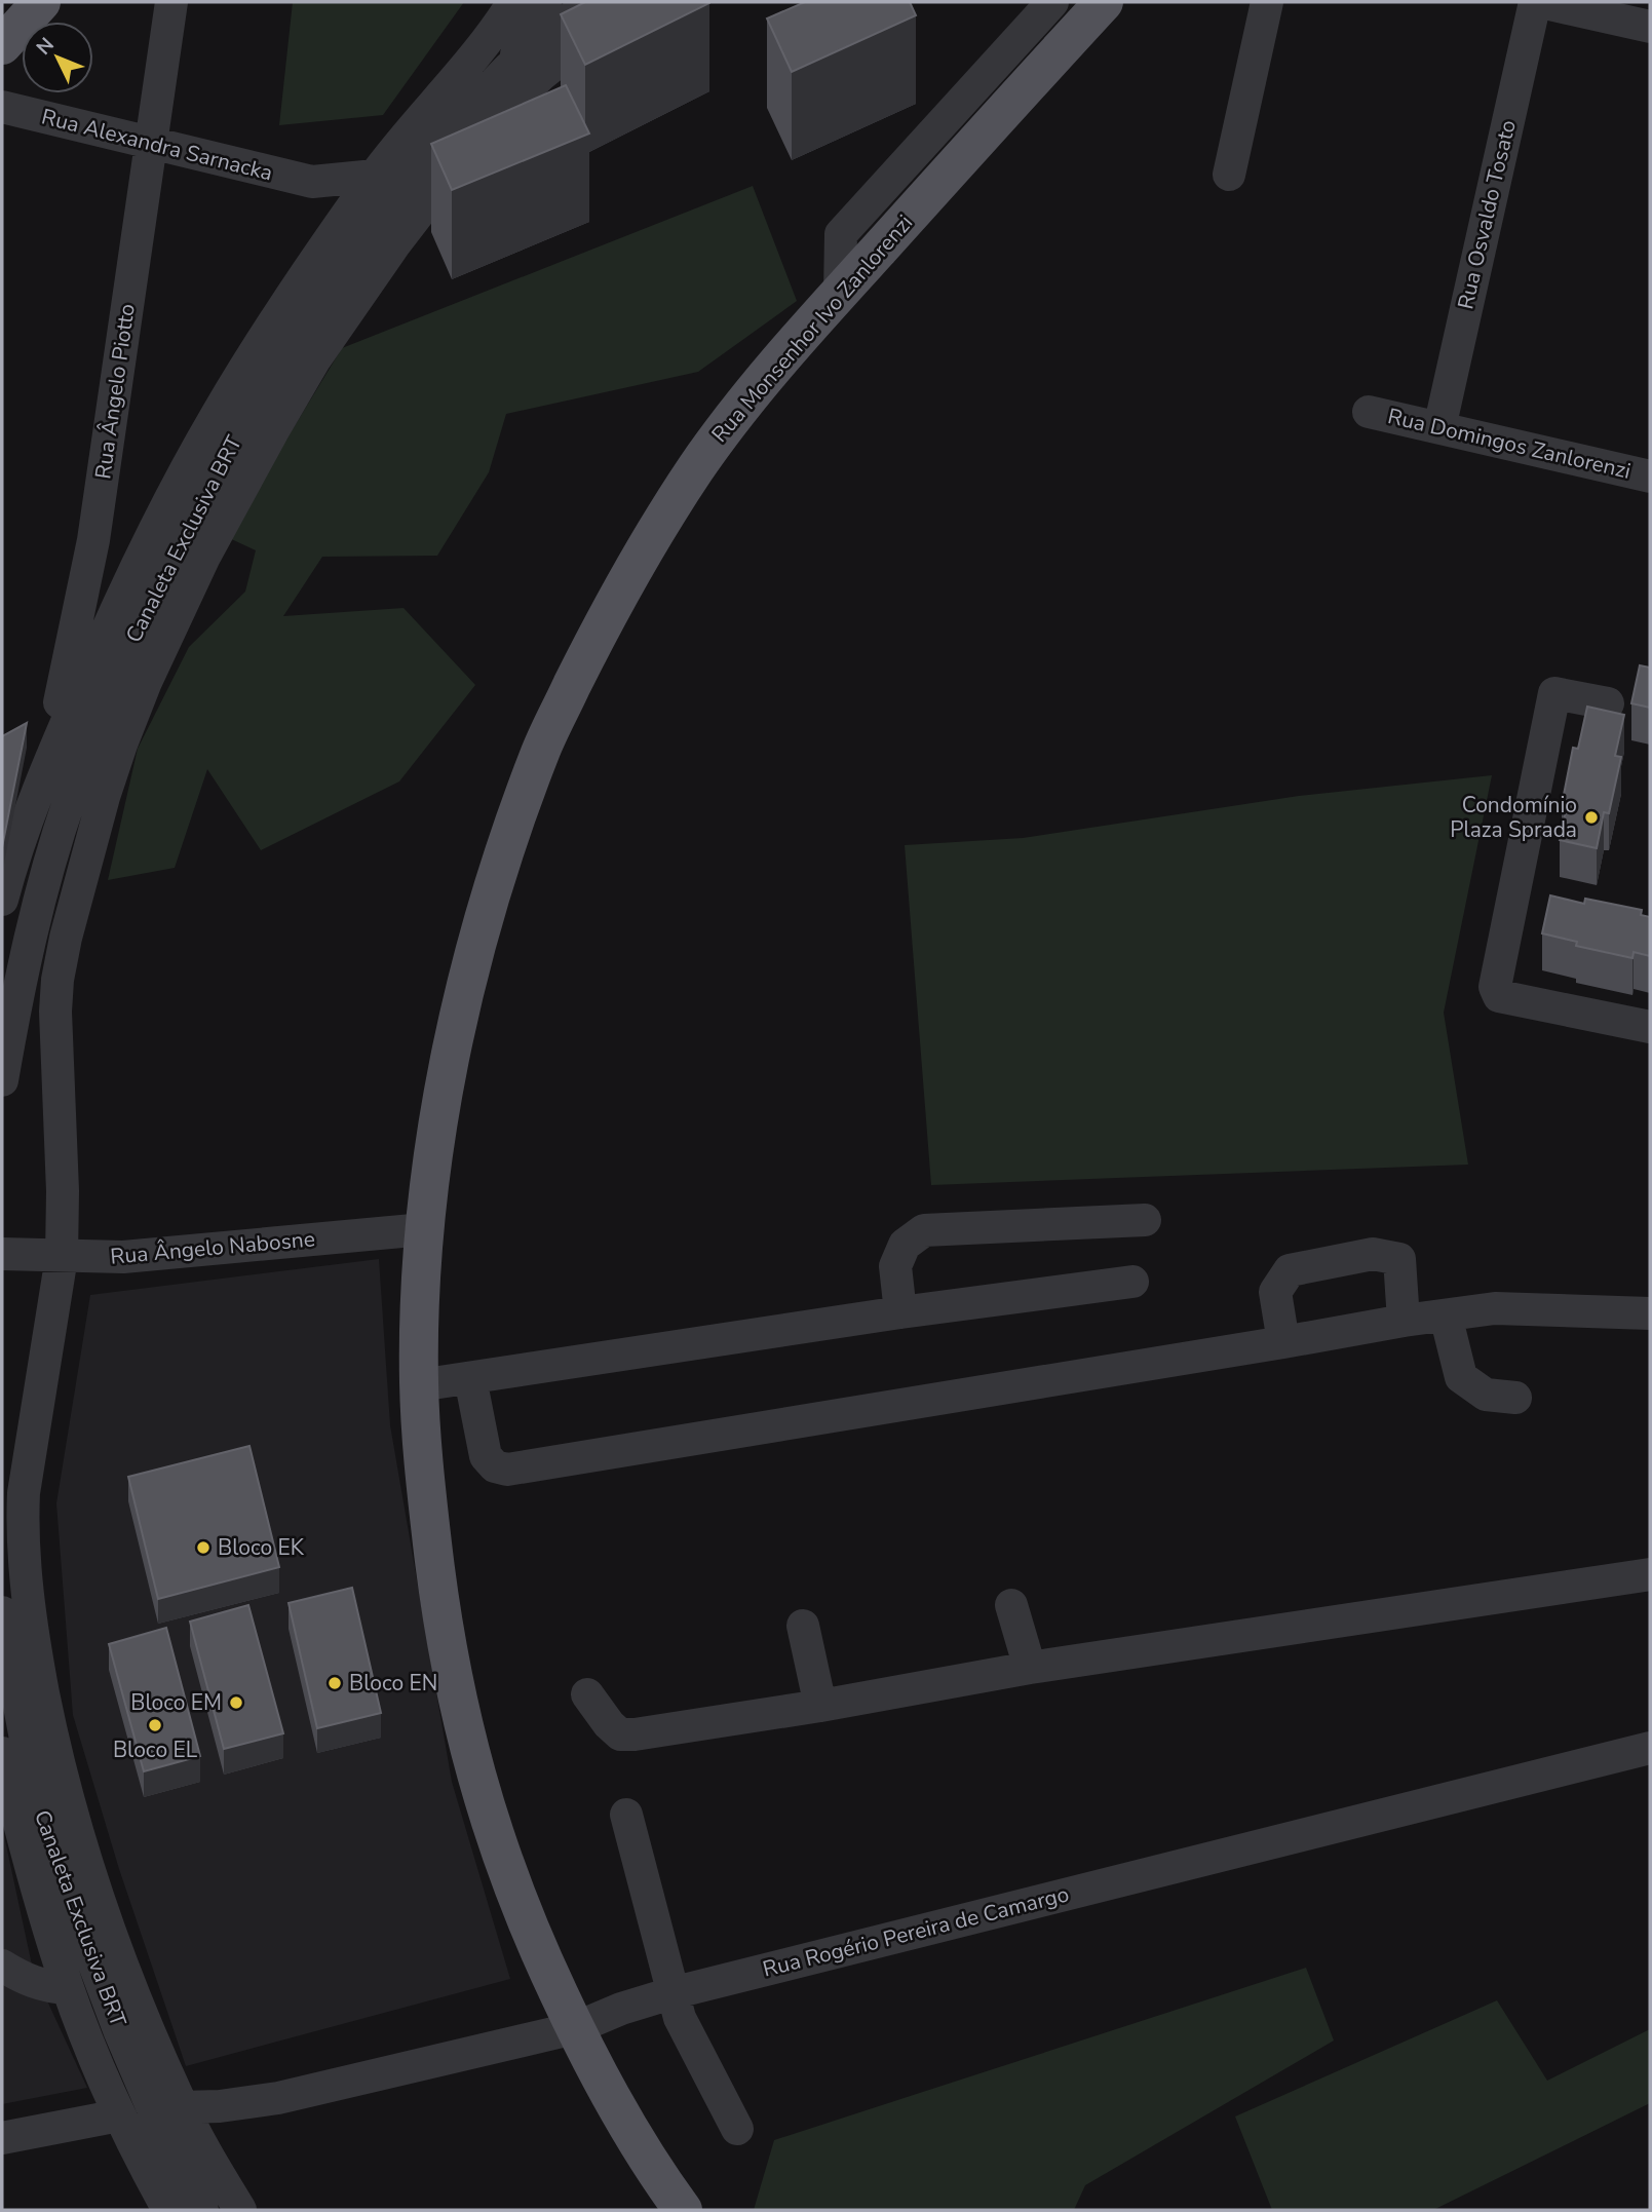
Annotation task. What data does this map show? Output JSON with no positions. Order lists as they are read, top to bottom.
{
  "streets": {
    "main road": ["Rua Monsenhor Ivo Zanlorenzi"],
    "street": [
      "Rua Alexandra Sarnacka",
      "Rua Osvaldo Tosato",
      "Rua Ângelo Piotto",
      "Rua Domingos Zanlorenzi",
      "Canaleta Exclusiva BRT",
      "Rua Ângelo Nabosne",
      "Rua Rogério Pereira de Camargo"
    ]
  },
  "crossings": [
    ["Rua Alexandra Sarnacka", "Rua Ângelo Piotto"],
    ["Rua Osvaldo Tosato", "Rua Domingos Zanlorenzi"],
    ["Rua Monsenhor Ivo Zanlorenzi", "Rua Ângelo Nabosne"],
    ["Rua Monsenhor Ivo Zanlorenzi", "Rua Rogério Pereira de Camargo"]
  ],
  "places": [
    "Condomínio Plaza Sprada",
    "Bloco EK",
    "Bloco EN",
    "Bloco EM",
    "Bloco EL"
  ],
  "north": "top left"
}
